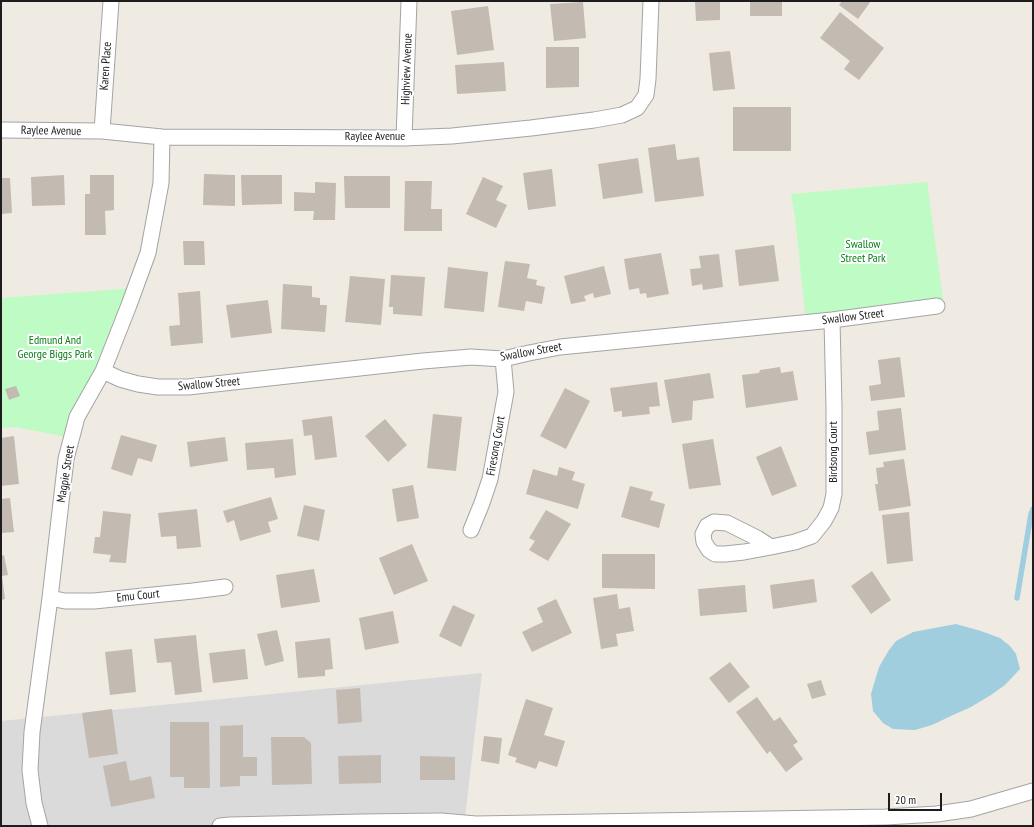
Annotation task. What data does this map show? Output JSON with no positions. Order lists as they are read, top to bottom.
{
  "streets": {
    "street": [
      "Karen Place",
      "Highview Avenue",
      "Raylee Avenue",
      "Swallow Street",
      "Firesong Court",
      "Birdsong Court",
      "Magpie Street",
      "Emu Court"
    ]
  },
  "crossings": [
    ["Karen Place", "Raylee Avenue"],
    ["Highview Avenue", "Raylee Avenue"],
    ["Raylee Avenue", "Magpie Street"],
    ["Swallow Street", "Firesong Court"],
    ["Swallow Street", "Birdsong Court"],
    ["Swallow Street", "Magpie Street"],
    ["Magpie Street", "Emu Court"]
  ],
  "parks": ["Swallow Street Park", "Edmund And George Biggs Park"],
  "scale_bar": "20 m"
}
